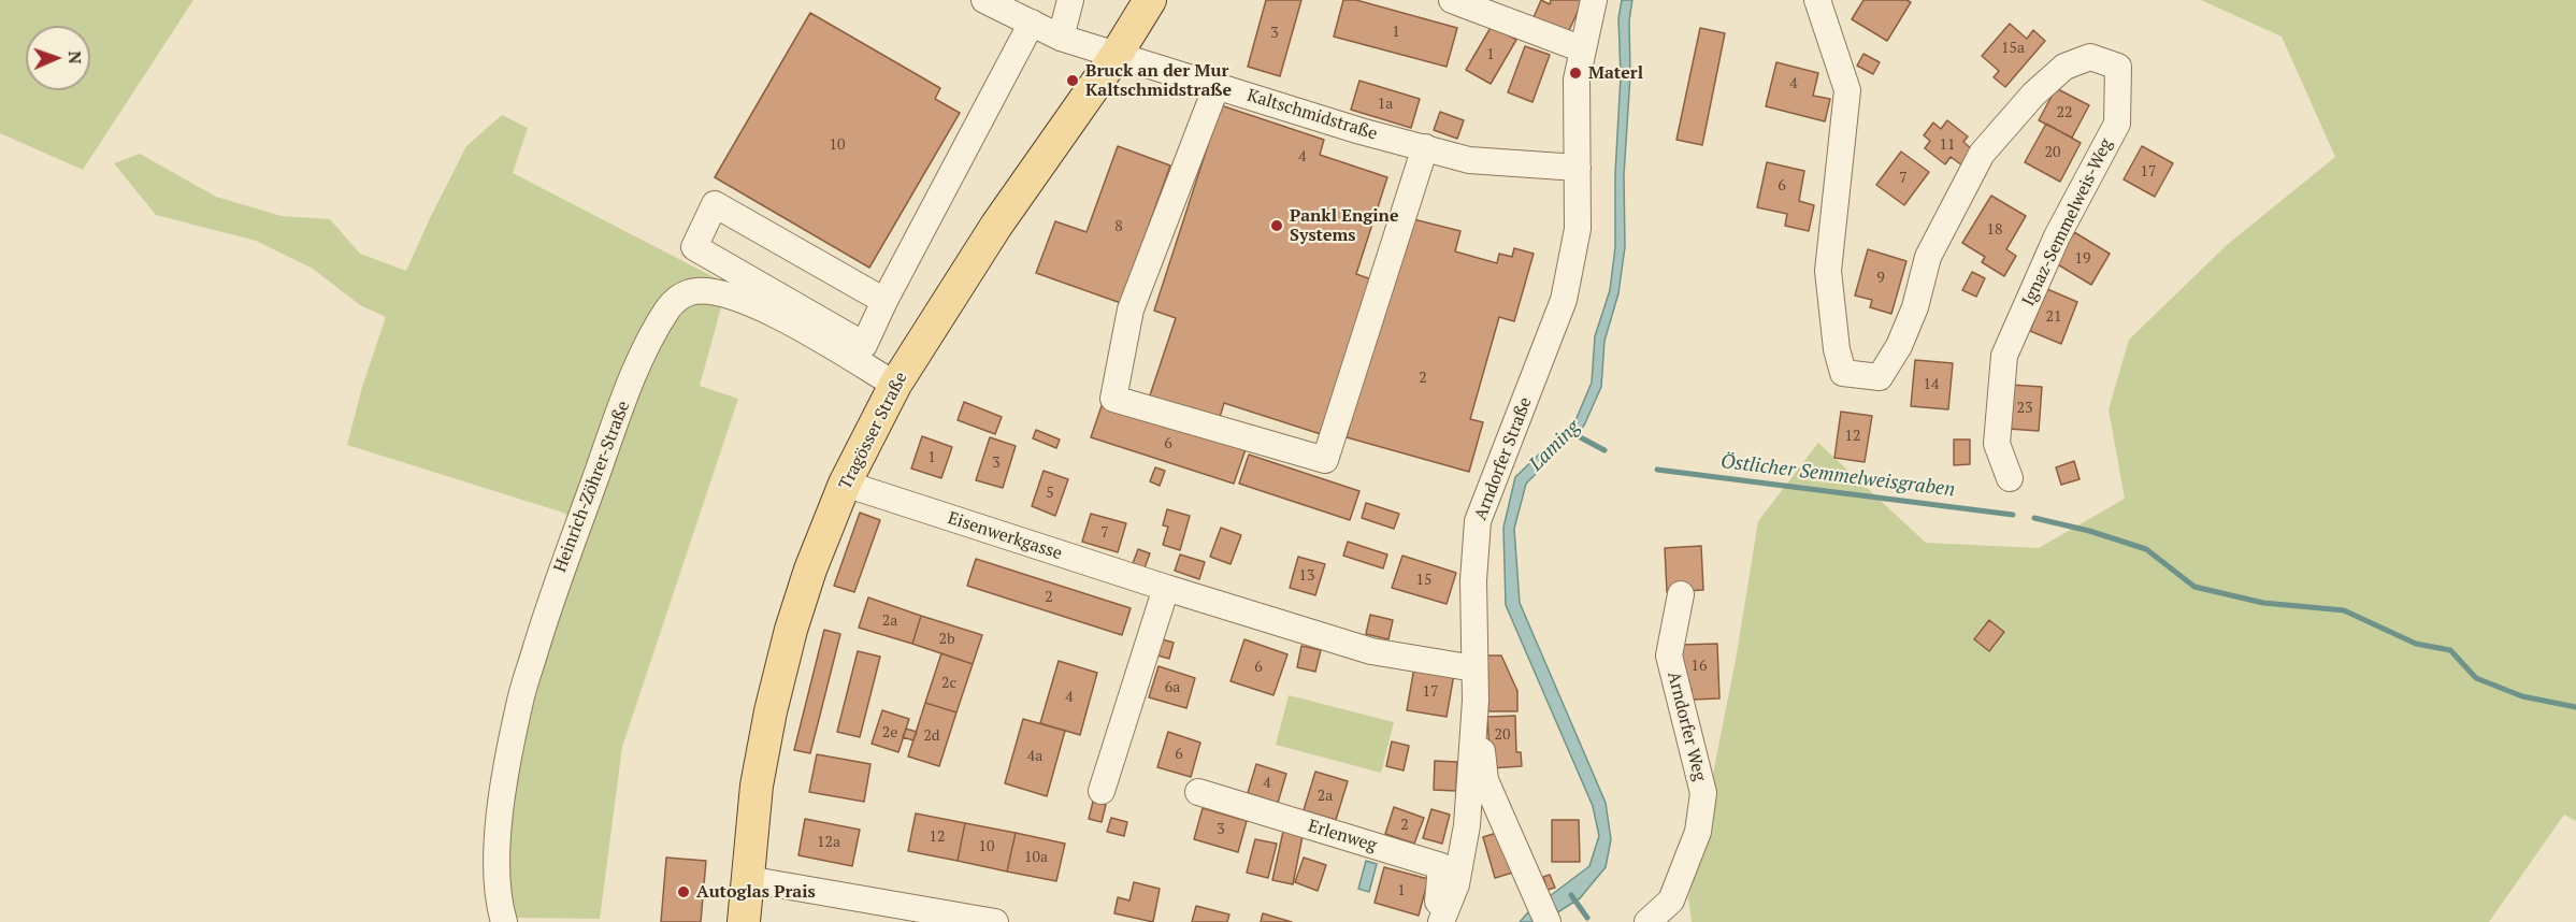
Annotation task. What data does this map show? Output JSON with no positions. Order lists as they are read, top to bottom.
{
  "streets": {
    "main road": ["Tragösser Straße"],
    "street": [
      "Kaltschmidstraße",
      "Ignaz-Semmelweis-Weg",
      "Arndorfer Straße",
      "Heinrich-Zöhrer-Straße",
      "Eisenwerkgasse",
      "Arndorfer Weg",
      "Erlenweg"
    ]
  },
  "crossings": [
    ["Kaltschmidstraße", "Tragösser Straße"],
    ["Kaltschmidstraße", "Arndorfer Straße"],
    ["Tragösser Straße", "Heinrich-Zöhrer-Straße"],
    ["Tragösser Straße", "Eisenwerkgasse"],
    ["Arndorfer Straße", "Eisenwerkgasse"],
    ["Arndorfer Straße", "Erlenweg"]
  ],
  "water": ["Laming", "Östlicher Semmelweisgraben"],
  "places": [
    "Materl",
    "Bruck an der Mur Kaltschmidstraße",
    "Pankl Engine Systems",
    "Autoglas Prais"
  ],
  "house_numbers": [
    "1",
    "3",
    "15a",
    "1",
    "4",
    "1a",
    "22",
    "10",
    "11",
    "20",
    "4",
    "17",
    "7",
    "6",
    "8",
    "18",
    "19",
    "9",
    "21",
    "2",
    "14",
    "23",
    "12",
    "6",
    "1",
    "3",
    "5",
    "7",
    "13",
    "15",
    "2",
    "2a",
    "2b",
    "16",
    "6",
    "2c",
    "6a",
    "17",
    "4",
    "2e",
    "20",
    "2d",
    "6",
    "4a",
    "4",
    "2a",
    "2",
    "3",
    "12",
    "12a",
    "10",
    "10a",
    "1"
  ],
  "north": "right"
}
